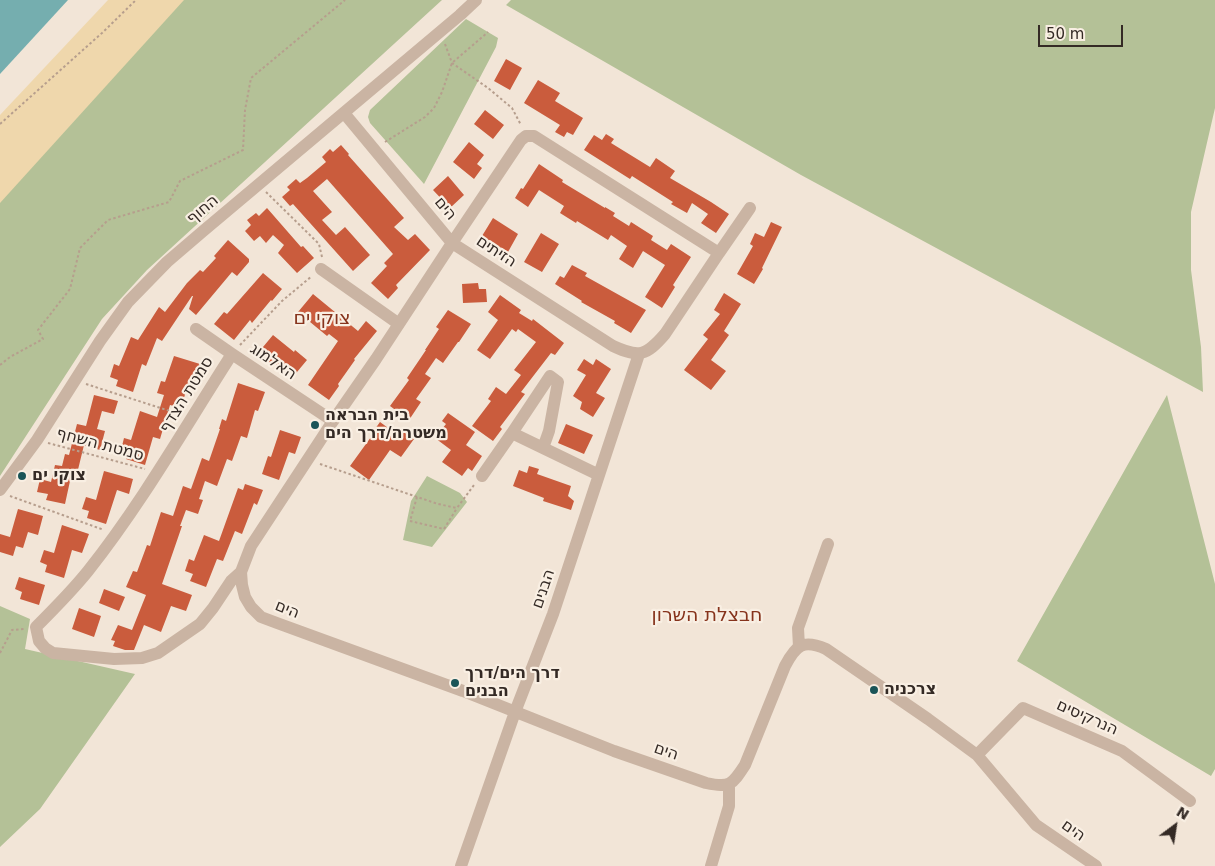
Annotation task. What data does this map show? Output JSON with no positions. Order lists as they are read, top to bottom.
{
  "streets": {
    "street": [
      "הים",
      "החוף",
      "הזיתים",
      "האלמוג",
      "סמטת הצדף",
      "הבנים",
      "הנרקיסים"
    ],
    "path": ["סמטת השחף"]
  },
  "crossings": [
    ["הים", "החוף"],
    ["הים", "הזיתים"],
    ["הים", "האלמוג"],
    ["הים", "הבנים"],
    ["הים", "הנרקיסים"],
    ["החוף", "סמטת השחף"],
    ["הזיתים", "הבנים"],
    ["האלמוג", "סמטת הצדף"],
    ["סמטת הצדף", "סמטת השחף"]
  ],
  "districts": ["צוקי ים", "חבצלת השרון"],
  "places": [
    "בית הבראה משטרה/דרך הים",
    "צוקי ים",
    "דרך הים/דרך הבנים",
    "צרכניה"
  ],
  "scale_bar": "50 m",
  "north": "top right"
}
